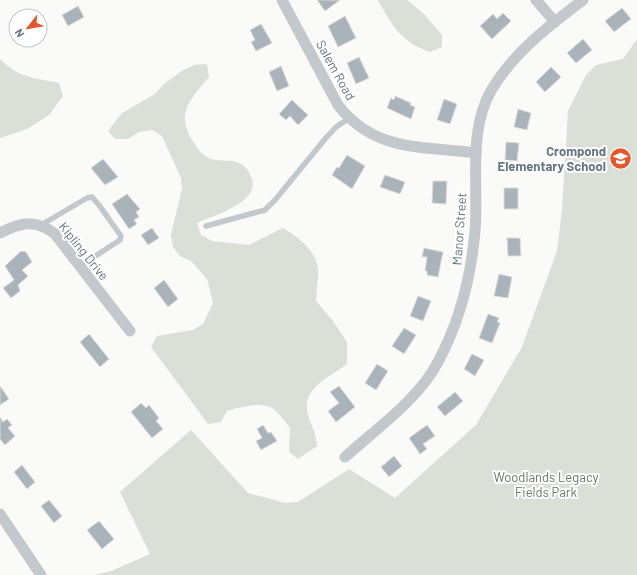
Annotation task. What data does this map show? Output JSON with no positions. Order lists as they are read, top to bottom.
{
  "streets": {
    "street": ["Salem Road", "Manor Street", "Kipling Drive"]
  },
  "crossings": [
    ["Salem Road", "Manor Street"]
  ],
  "parks": ["Woodlands Legacy Fields Park"],
  "places": {
    "school or university": ["Crompond Elementary School"]
  },
  "north": "bottom left"
}
